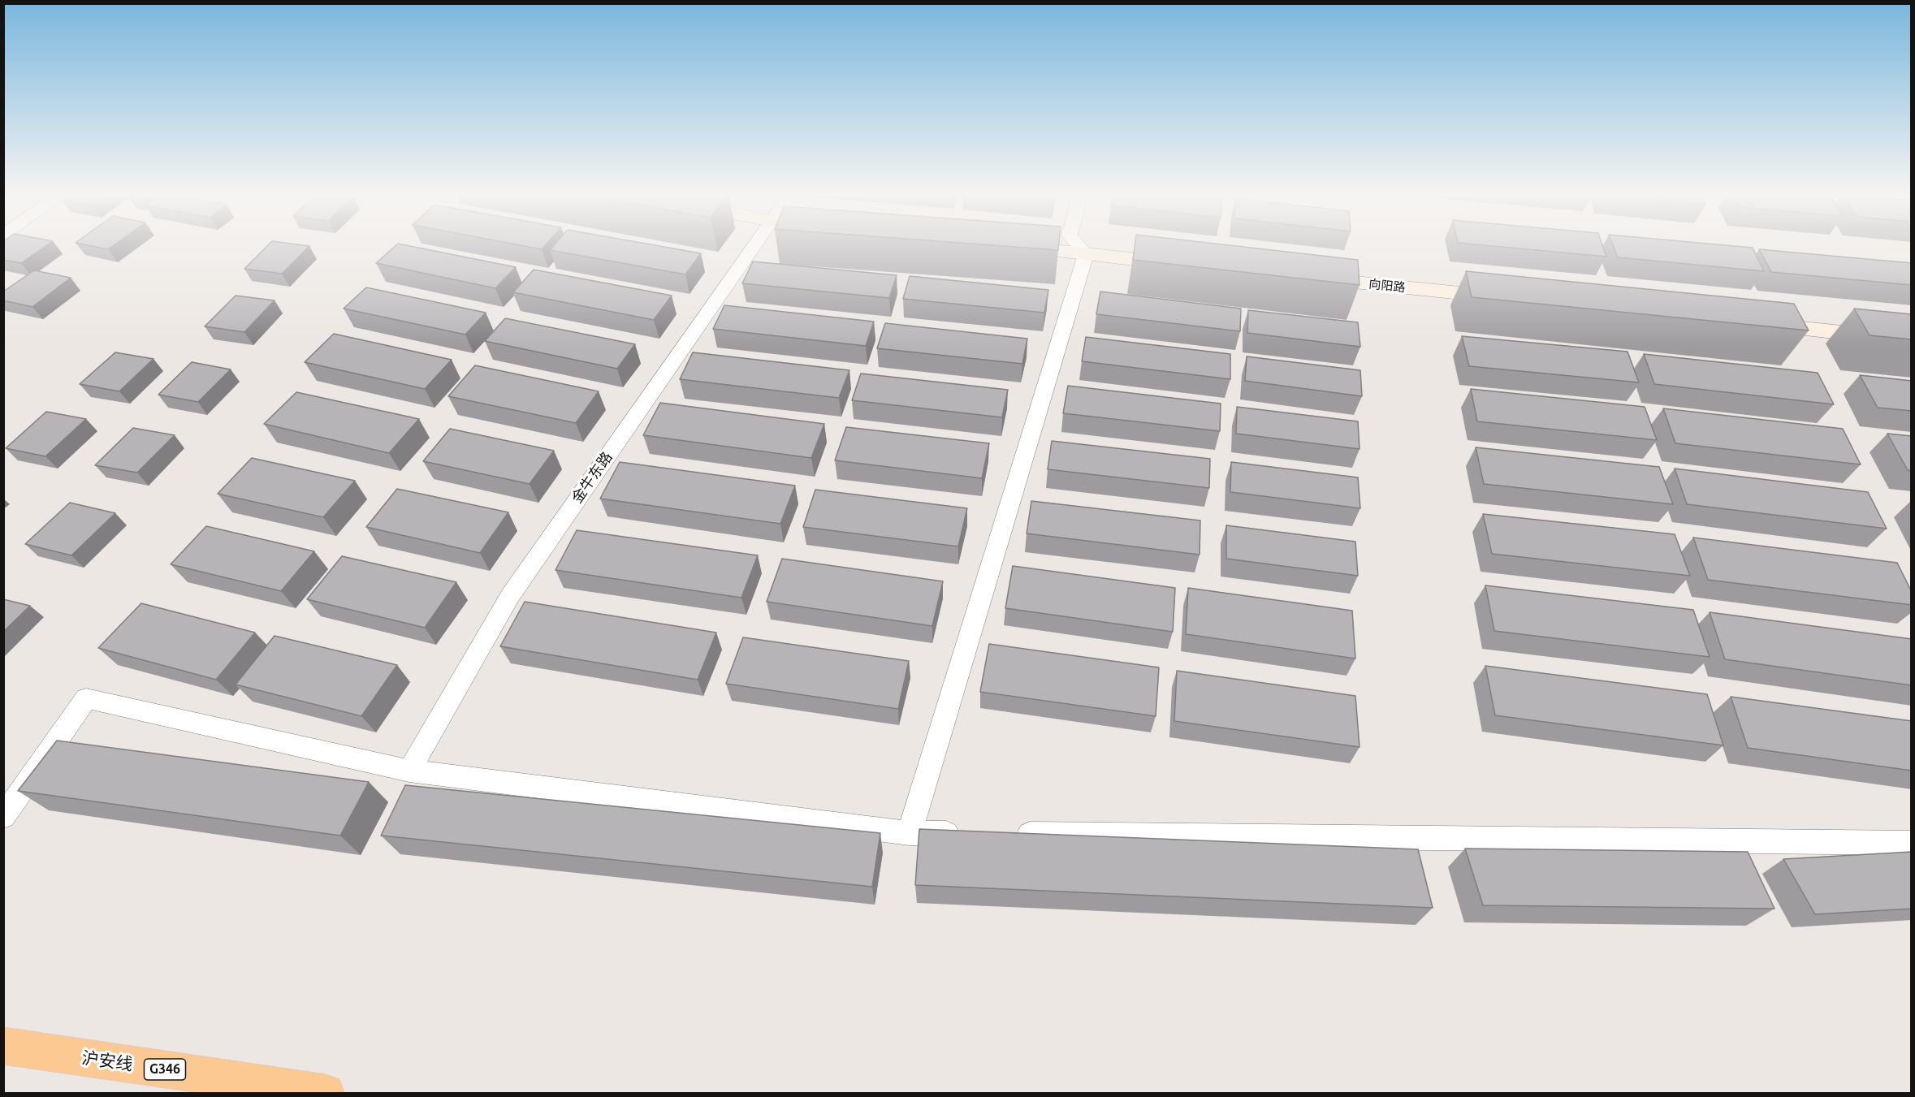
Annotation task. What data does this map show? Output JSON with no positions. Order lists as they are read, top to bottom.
{
  "streets": {
    "highway": ["沪安线", "G346"],
    "street": ["向阳路", "金牛东路"]
  }
}
